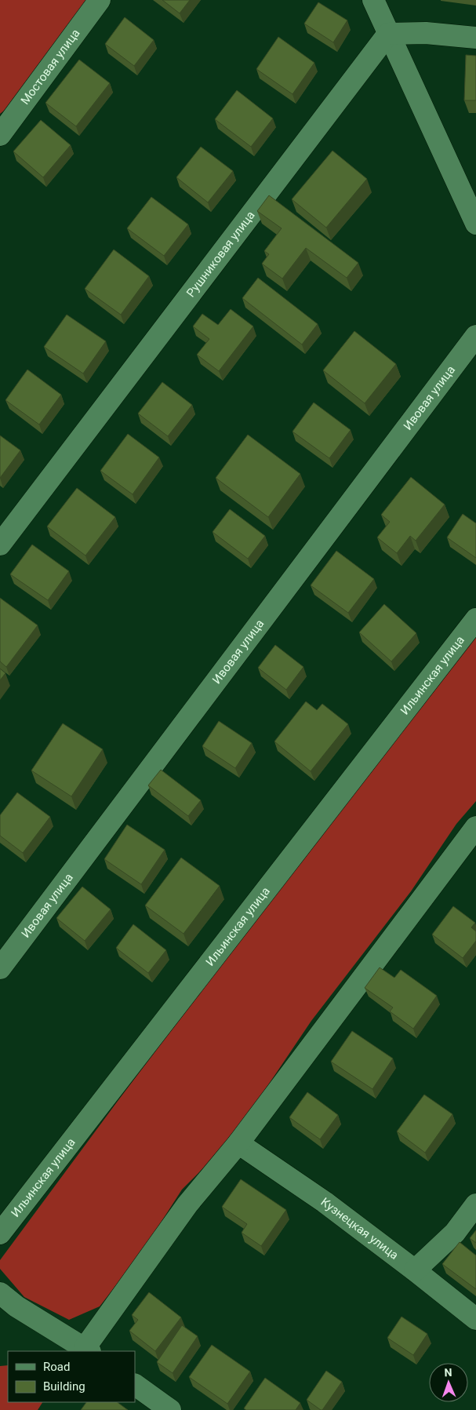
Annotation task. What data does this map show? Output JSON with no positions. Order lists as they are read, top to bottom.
{
  "streets": {
    "street": [
      "Мостовая улица",
      "Рушниковая улица",
      "Ивовая улица",
      "Ильинская улица",
      "Кузнецкая улица"
    ]
  },
  "legend": ["Road", "Building"],
  "north": "top"
}
